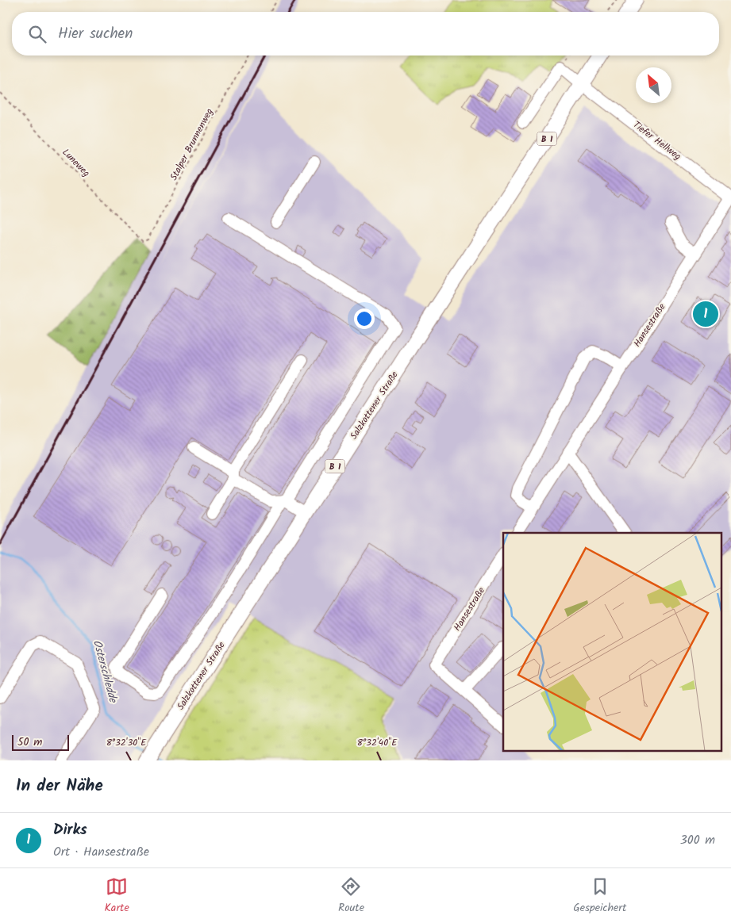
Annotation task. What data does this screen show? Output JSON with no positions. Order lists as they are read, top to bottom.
{
  "streets": {
    "main road": ["B 1", "Salzkottener Straße"],
    "street": ["Tiefer Hellweg", "Hansestraße"],
    "path": ["Stalper Brunnenweg", "Luneweg"]
  },
  "crossings": [
    ["Tiefer Hellweg", "Hansestraße"],
    ["Tiefer Hellweg", "Salzkottener Straße"],
    ["Stalper Brunnenweg", "Luneweg"]
  ],
  "water": ["Osterschledde"],
  "scale_bar": "50 m",
  "north": "top left",
  "page": {
    "search": "Hier suchen",
    "pins": "1",
    "scale": "50 m",
    "heading": "In der Nähe",
    "list": [
      {
        "mark": "1",
        "name": "Dirks",
        "note": "Ort · Hansestraße",
        "value": "300 m"
      }
    ],
    "nav": ["Karte", "Route", "Gespeichert"]
  },
  "coordinates": ["8°32'30\"E", "8°32'40\"E"]
}
